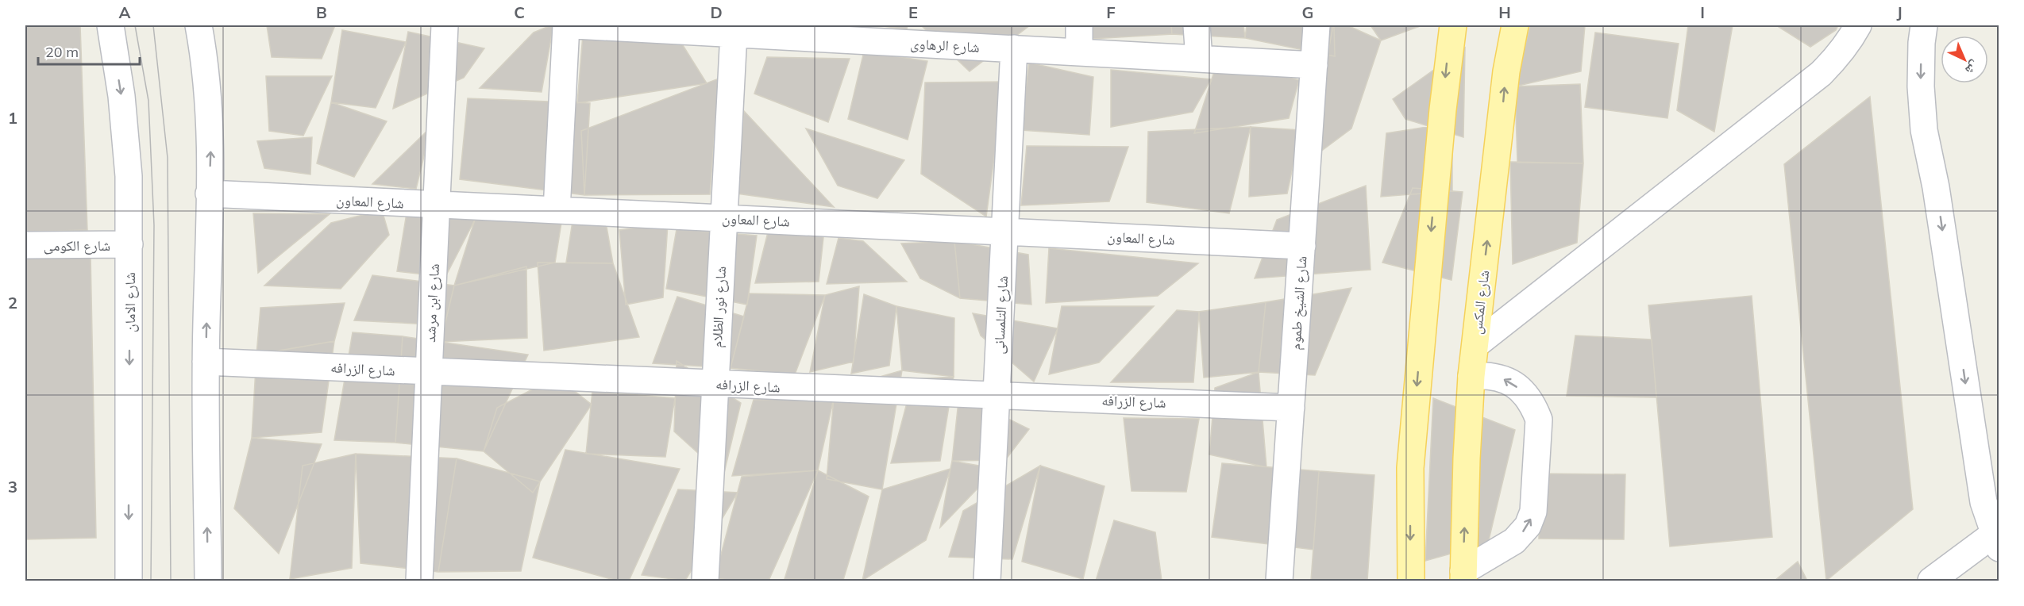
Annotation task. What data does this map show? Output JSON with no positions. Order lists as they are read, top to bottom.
{
  "streets": {
    "main road": ["شارع المكس"],
    "street": [
      "شارع الرهاوى",
      "شارع المعاون",
      "شارع الكومى",
      "شارع الامان",
      "شارع ابن مرشد",
      "شارع الشيخ طموم",
      "شارع نور الظلام",
      "شارع التلمسانى",
      "شارع الزرافه"
    ]
  },
  "crossings": [
    ["شارع الرهاوى", "شارع الشيخ طموم"],
    ["شارع الرهاوى", "شارع نور الظلام"],
    ["شارع الرهاوى", "شارع التلمسانى"],
    ["شارع المعاون", "شارع ابن مرشد"],
    ["شارع المعاون", "شارع الشيخ طموم"],
    ["شارع المعاون", "شارع نور الظلام"],
    ["شارع المعاون", "شارع التلمسانى"],
    ["شارع الكومى", "شارع الامان"],
    ["شارع ابن مرشد", "شارع الزرافه"],
    ["شارع الشيخ طموم", "شارع الزرافه"],
    ["شارع نور الظلام", "شارع الزرافه"],
    ["شارع التلمسانى", "شارع الزرافه"]
  ],
  "scale_bar": "20 m",
  "north": "bottom right",
  "grid": {
    "columns": [
      "A",
      "B",
      "C",
      "D",
      "E",
      "F",
      "G",
      "H",
      "I",
      "J"
    ],
    "rows": ["1", "2", "3"]
  }
}
